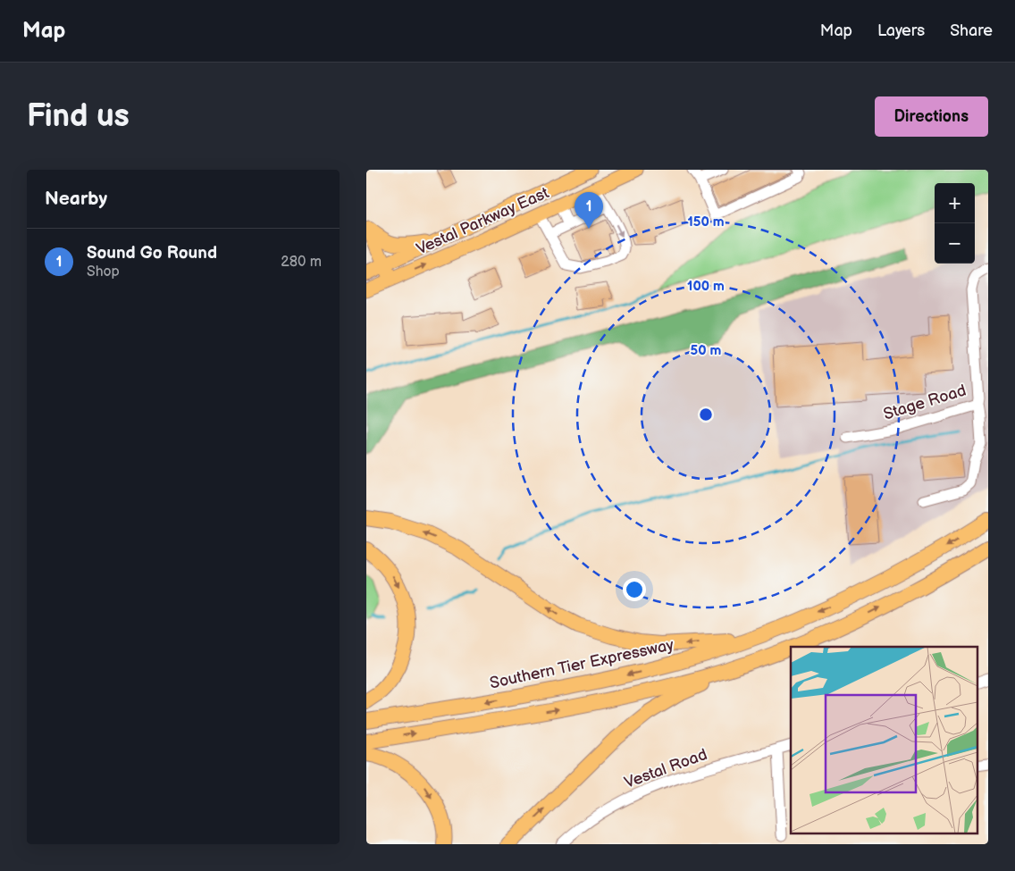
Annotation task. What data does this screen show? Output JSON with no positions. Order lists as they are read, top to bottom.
{
  "streets": {
    "highway": ["Southern Tier Expressway"],
    "main road": ["Vestal Parkway East"],
    "street": ["Stage Road", "Vestal Road"]
  },
  "page": {
    "header": "Map",
    "nav": ["Map", "Layers", "Share"],
    "buttons": "Directions",
    "title": "Find us",
    "heading": "Nearby",
    "map_buttons": ["+", "−"],
    "pins": "1",
    "list": [
      {
        "mark": "1",
        "name": "Sound Go Round",
        "note": "Shop",
        "value": "280 m"
      }
    ]
  },
  "rings": ["150 m", "100 m", "50 m"]
}
